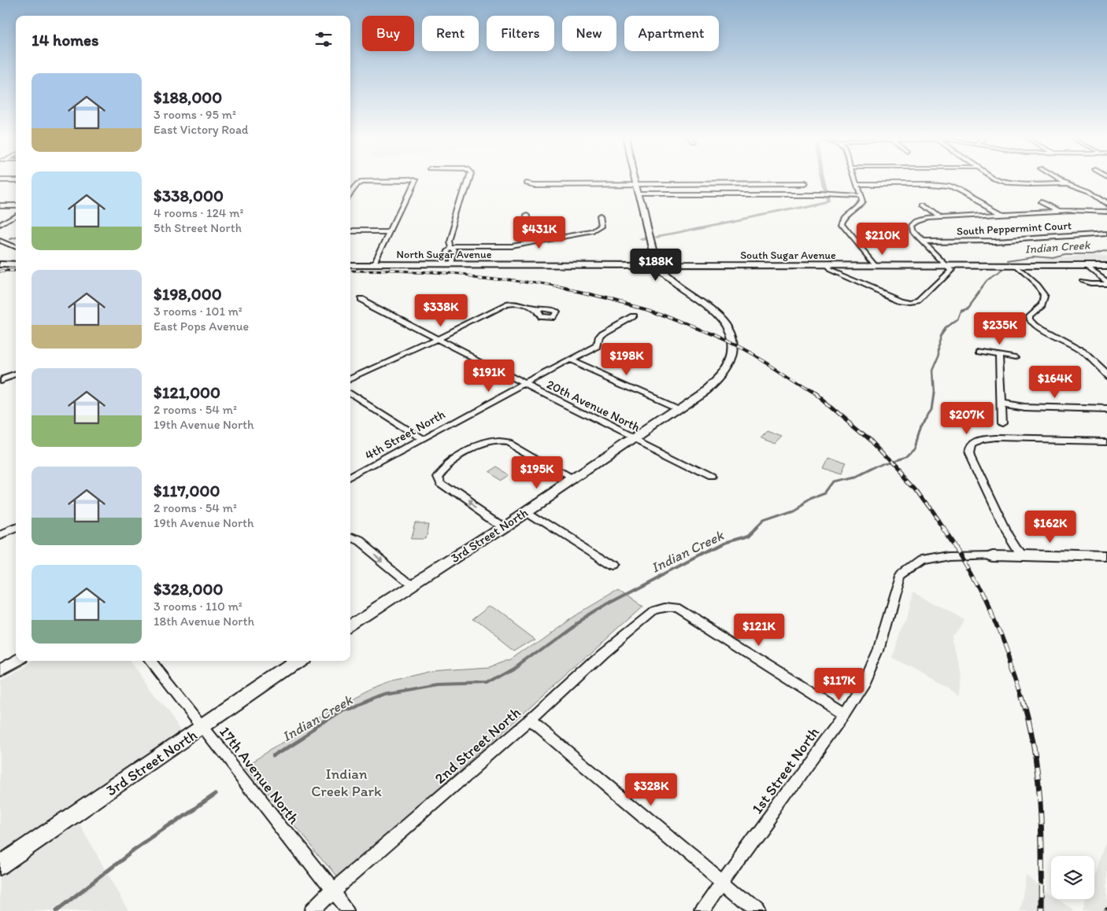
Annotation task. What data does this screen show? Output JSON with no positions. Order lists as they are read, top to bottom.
{
  "streets": {
    "street": [
      "South Peppermint Court",
      "North Sugar Avenue",
      "South Sugar Avenue",
      "20th Avenue North",
      "4th Street North",
      "3rd Street North",
      "2nd Street North",
      "1st Street North",
      "17th Avenue North"
    ]
  },
  "crossings": [
    ["North Sugar Avenue", "South Sugar Avenue"],
    ["North Sugar Avenue", "3rd Street North"],
    ["South Sugar Avenue", "3rd Street North"],
    ["20th Avenue North", "4th Street North"],
    ["20th Avenue North", "3rd Street North"],
    ["3rd Street North", "17th Avenue North"],
    ["2nd Street North", "1st Street North"],
    ["2nd Street North", "17th Avenue North"]
  ],
  "water": ["Indian Creek"],
  "parks": ["Indian Creek Park"],
  "page": {
    "chip": [
      "Buy",
      "Rent",
      "Filters",
      "New",
      "Apartment"
    ],
    "heading": "14 homes",
    "list": [
      {
        "name": "$188,000",
        "note": "3 rooms · 95 m² · East Victory Road"
      },
      {
        "name": "$338,000",
        "note": "4 rooms · 124 m² · 5th Street North"
      },
      {
        "name": "$198,000",
        "note": "3 rooms · 101 m² · East Pops Avenue"
      },
      {
        "name": "$121,000",
        "note": "2 rooms · 54 m² · 19th Avenue North"
      },
      {
        "name": "$117,000",
        "note": "2 rooms · 54 m² · 19th Avenue North"
      },
      {
        "name": "$328,000",
        "note": "3 rooms · 110 m² · 18th Avenue North"
      }
    ],
    "price": [
      "$431K",
      "$210K",
      "$188K",
      "$338K",
      "$235K",
      "$198K",
      "$191K",
      "$164K",
      "$207K",
      "$195K",
      "$162K",
      "$121K",
      "$117K",
      "$328K"
    ]
  }
}
